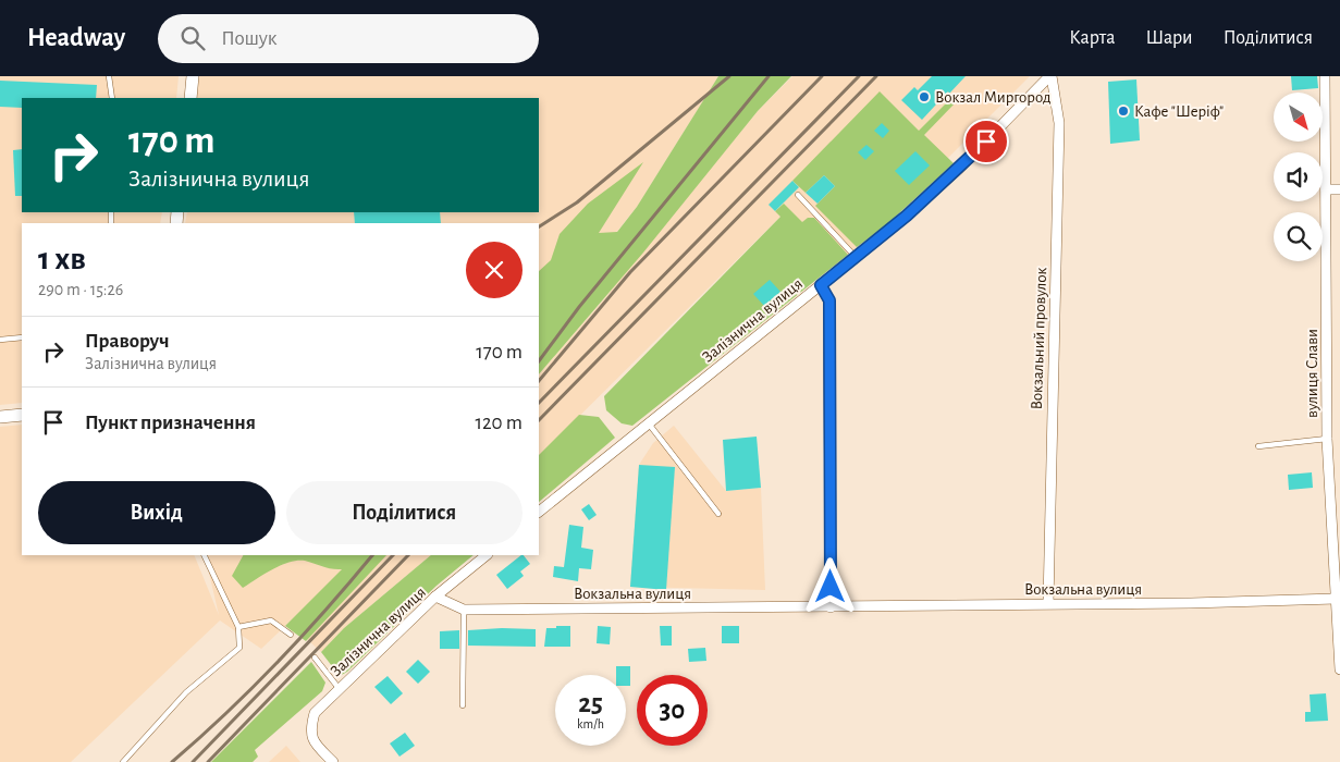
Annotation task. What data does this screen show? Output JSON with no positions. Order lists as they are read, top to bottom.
{
  "streets": {
    "street": [
      "Залізнична вулиця",
      "Вокзальний провулок",
      "вулиця Слави",
      "Вокзальна вулиця"
    ]
  },
  "crossings": [
    ["Залізнична вулиця", "Вокзальний провулок"],
    ["Залізнична вулиця", "Вокзальна вулиця"],
    ["Вокзальний провулок", "Вокзальна вулиця"],
    ["вулиця Слави", "Вокзальна вулиця"]
  ],
  "places": ["Вокзал Миргород", "Кафе \"Шеріф\""],
  "north": "bottom right",
  "page": {
    "header": "Headway",
    "search": "Пошук",
    "nav": ["Карта", "Шари", "Поділитися"],
    "turn": ["170 m", "Залізнична вулиця"],
    "heading": ["1 хв", "290 m · 15:26"],
    "list": [
      {
        "name": "Праворуч",
        "note": "Залізнична вулиця",
        "value": "170 m"
      },
      {
        "name": "Пункт призначення",
        "value": "120 m"
      }
    ],
    "buttons": ["Вихід", "Поділитися"],
    "speed": "25 km/h",
    "limit": "30"
  }
}
